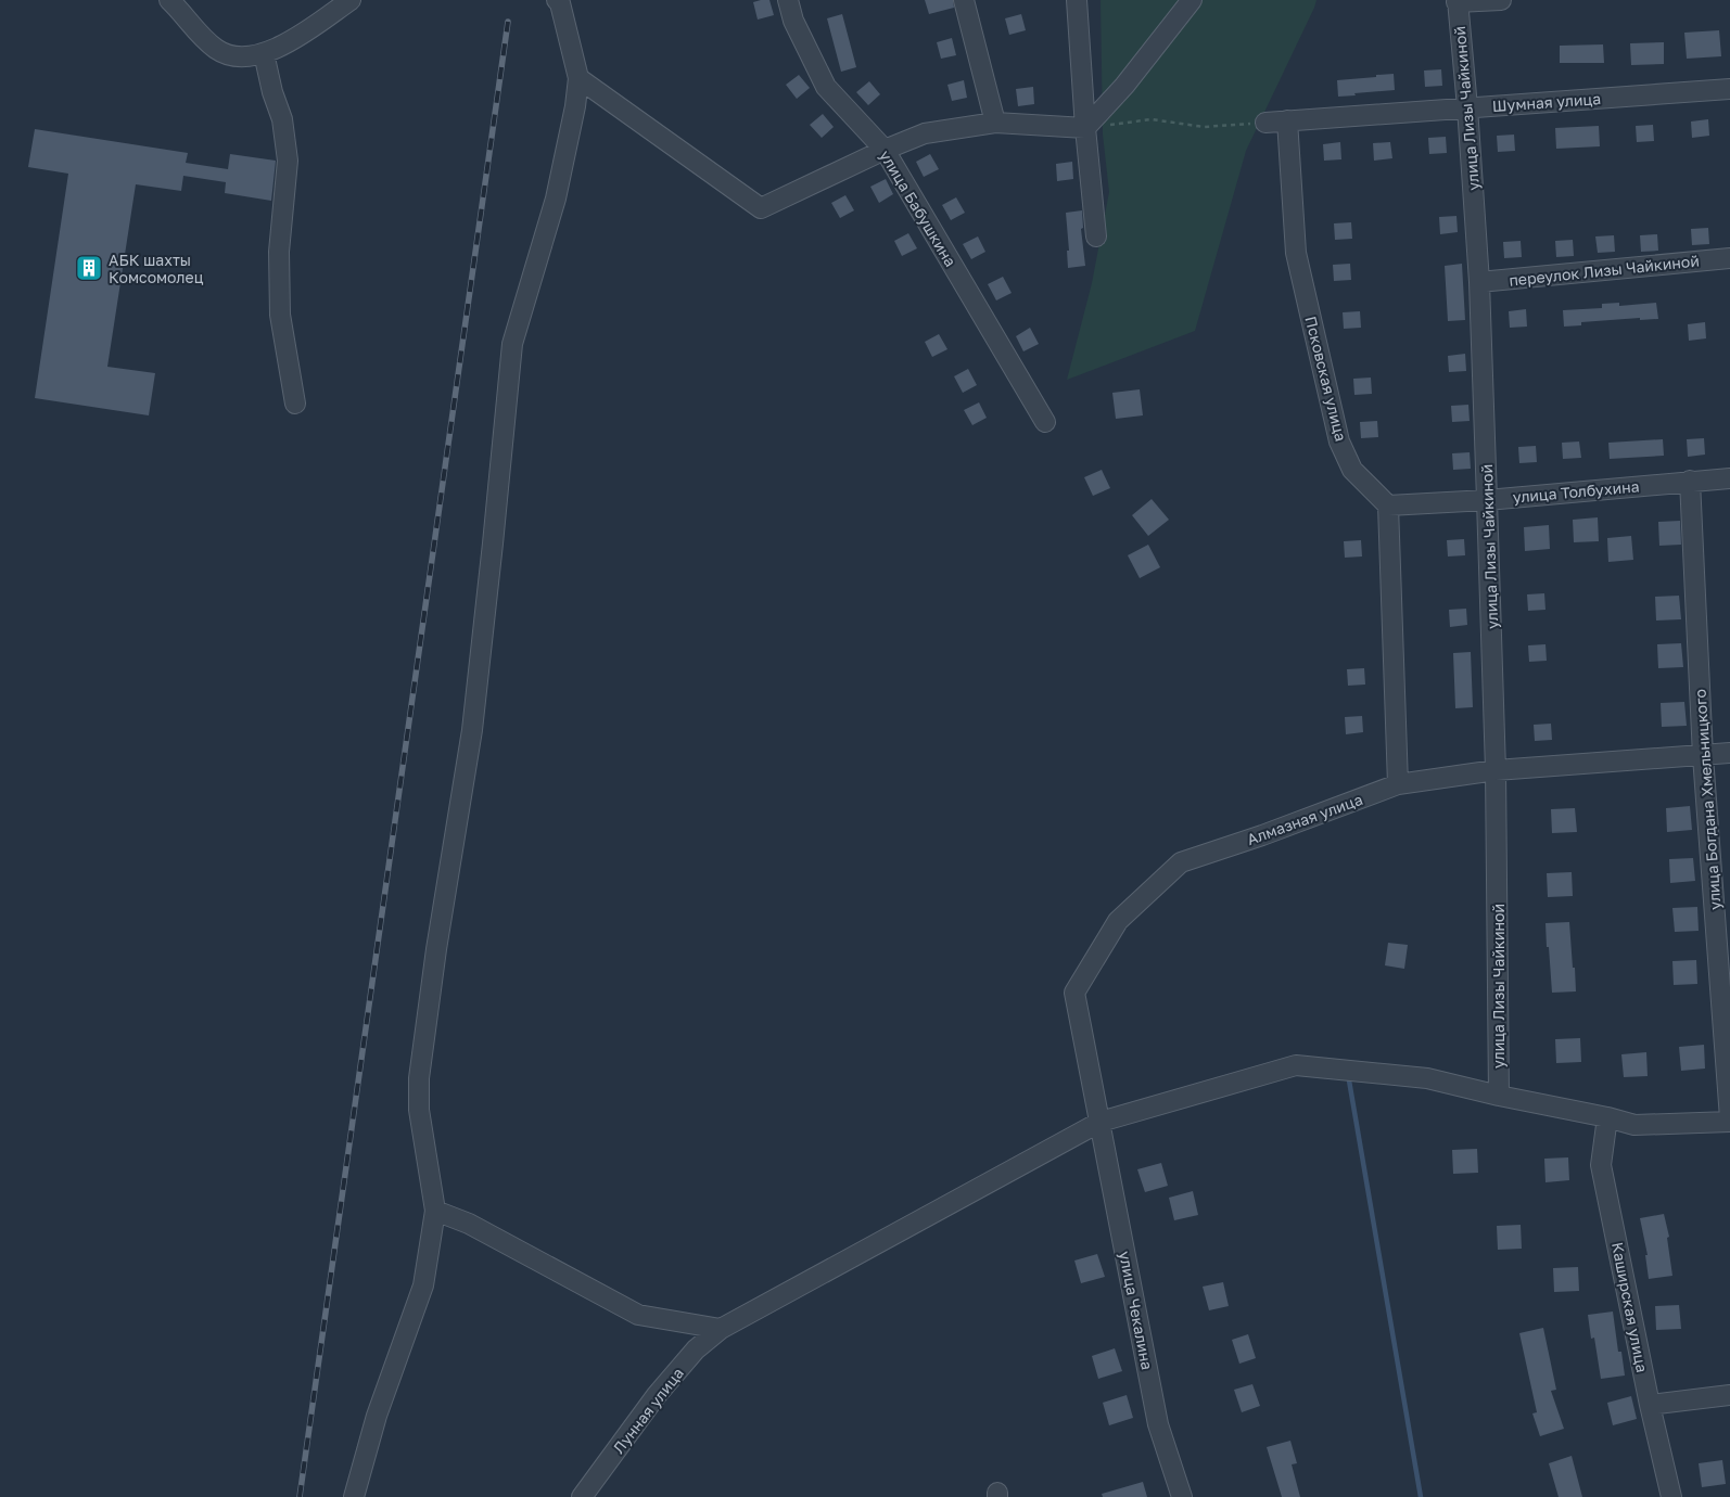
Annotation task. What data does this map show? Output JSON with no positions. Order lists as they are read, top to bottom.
{
  "streets": {
    "street": [
      "Шумная улица",
      "улица Лизы Чайкиной",
      "улица Бабушкина",
      "переулок Лизы Чайкиной",
      "Псковская улица",
      "улица Толбухина",
      "улица Богдана Хмельницкого",
      "Алмазная улица",
      "Каширская улица",
      "улица Чекалина",
      "Лунная улица"
    ]
  },
  "crossings": [
    ["Шумная улица", "улица Лизы Чайкиной"],
    ["Шумная улица", "Псковская улица"],
    ["улица Лизы Чайкиной", "переулок Лизы Чайкиной"],
    ["улица Лизы Чайкиной", "улица Толбухина"],
    ["улица Лизы Чайкиной", "Алмазная улица"],
    ["улица Лизы Чайкиной", "Лунная улица"],
    ["Псковская улица", "улица Толбухина"],
    ["улица Толбухина", "улица Богдана Хмельницкого"],
    ["улица Богдана Хмельницкого", "Алмазная улица"],
    ["улица Богдана Хмельницкого", "Лунная улица"],
    ["Алмазная улица", "улица Чекалина"],
    ["Алмазная улица", "Лунная улица"],
    ["Каширская улица", "Лунная улица"],
    ["улица Чекалина", "Лунная улица"]
  ],
  "places": {
    "building": ["АБК шахты Комсомолец"]
  }
}
